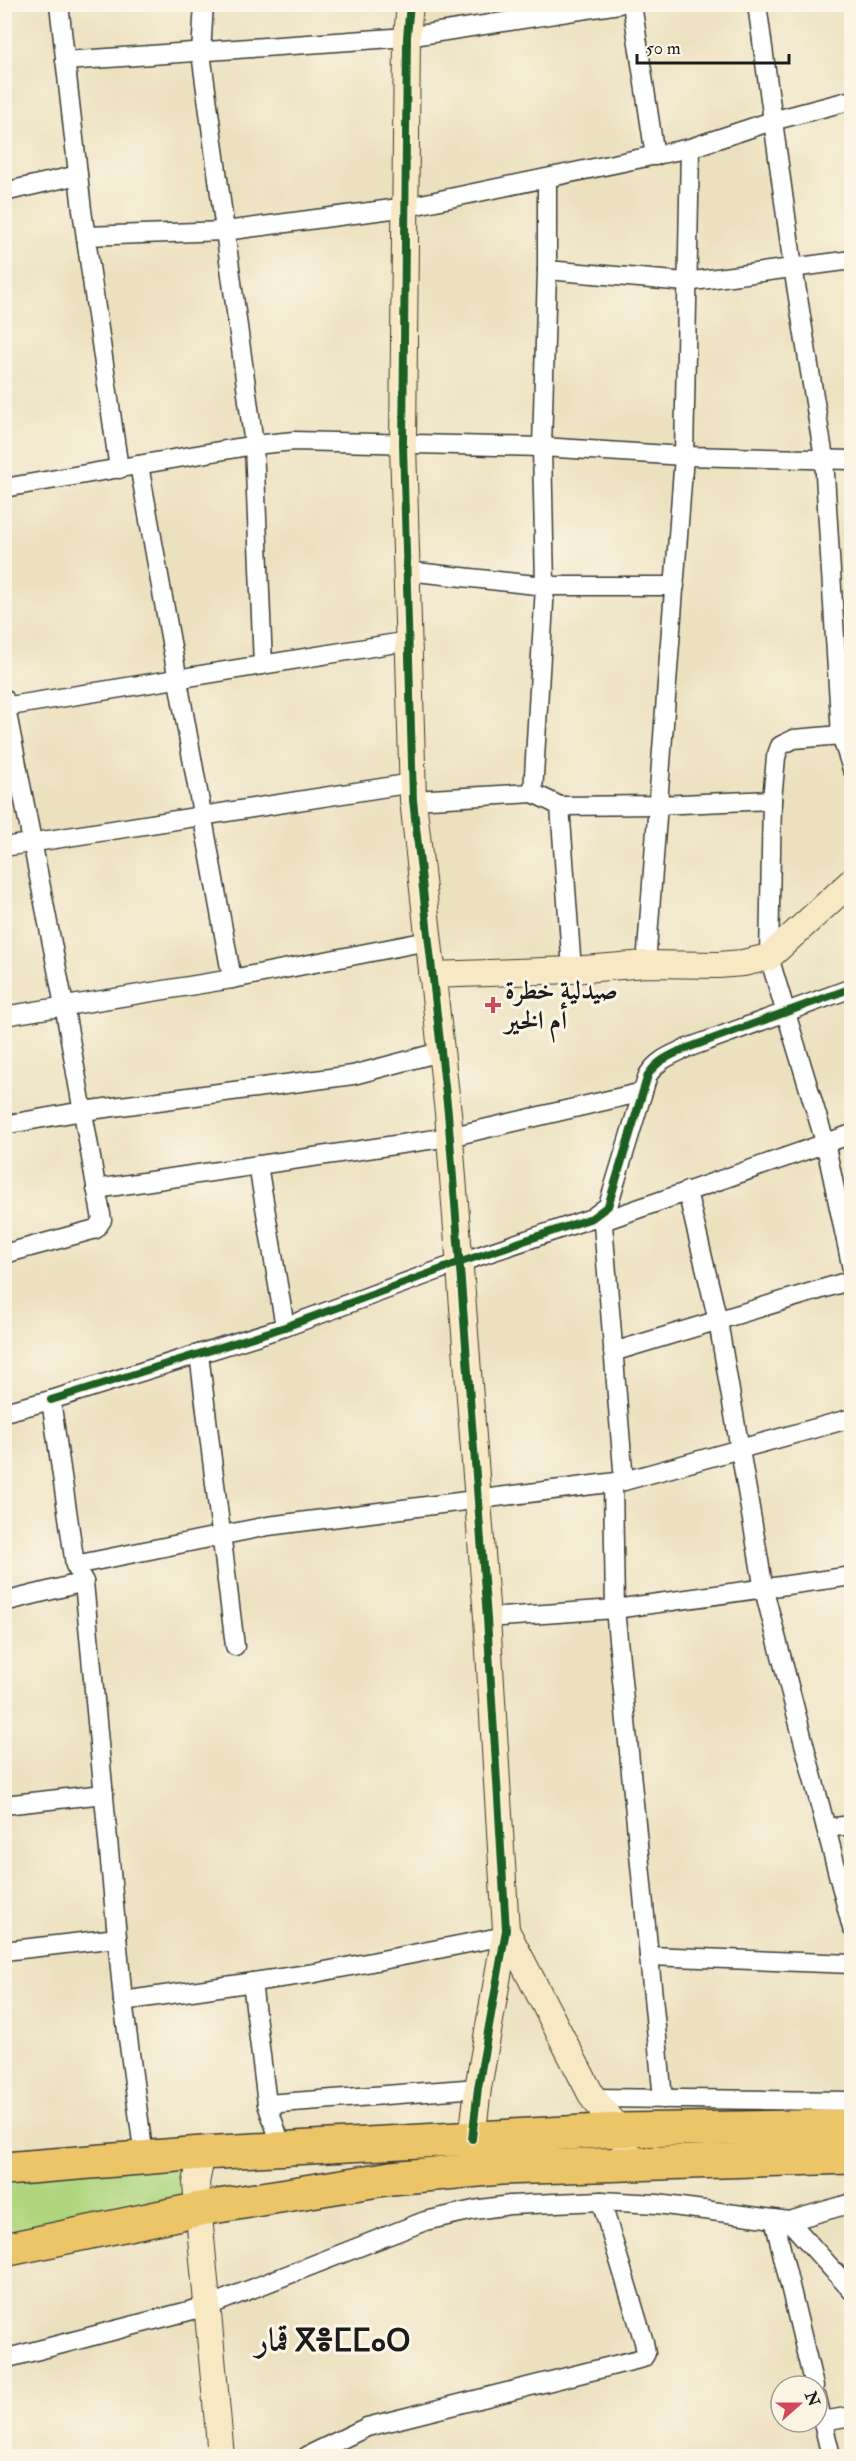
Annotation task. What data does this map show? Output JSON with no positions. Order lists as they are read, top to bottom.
{
  "districts": ["قمار ⴳⴻⵎⵎⴰⵔ"],
  "places": {
    "health": ["صيدلية خطرة أم الخير"]
  },
  "scale_bar": "50 m",
  "north": "right"
}
